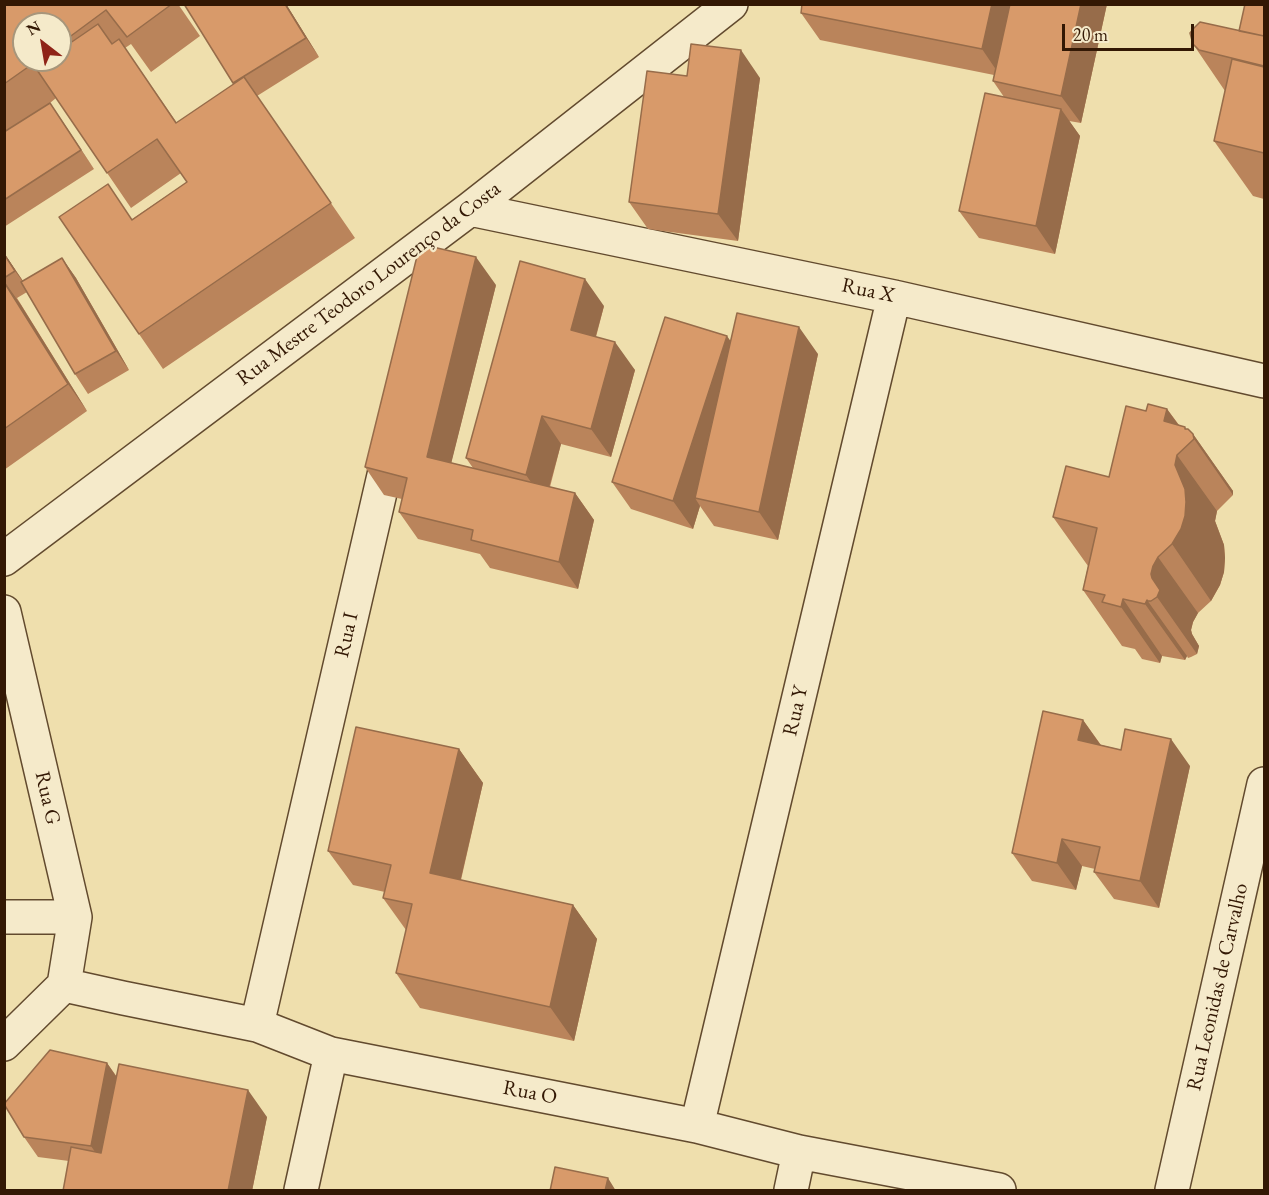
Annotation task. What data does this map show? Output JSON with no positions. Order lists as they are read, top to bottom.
{
  "streets": {
    "street": [
      "Rua Mestre Teodoro Lourenço da Costa",
      "Rua X",
      "Rua I",
      "Rua Y",
      "Rua G",
      "Rua Leonidas de Carvalho",
      "Rua O"
    ]
  },
  "crossings": [
    ["Rua Mestre Teodoro Lourenço da Costa", "Rua X"],
    ["Rua X", "Rua Y"],
    ["Rua I", "Rua O"],
    ["Rua Y", "Rua O"],
    ["Rua G", "Rua O"]
  ],
  "scale_bar": "20 m",
  "north": "top left"
}
